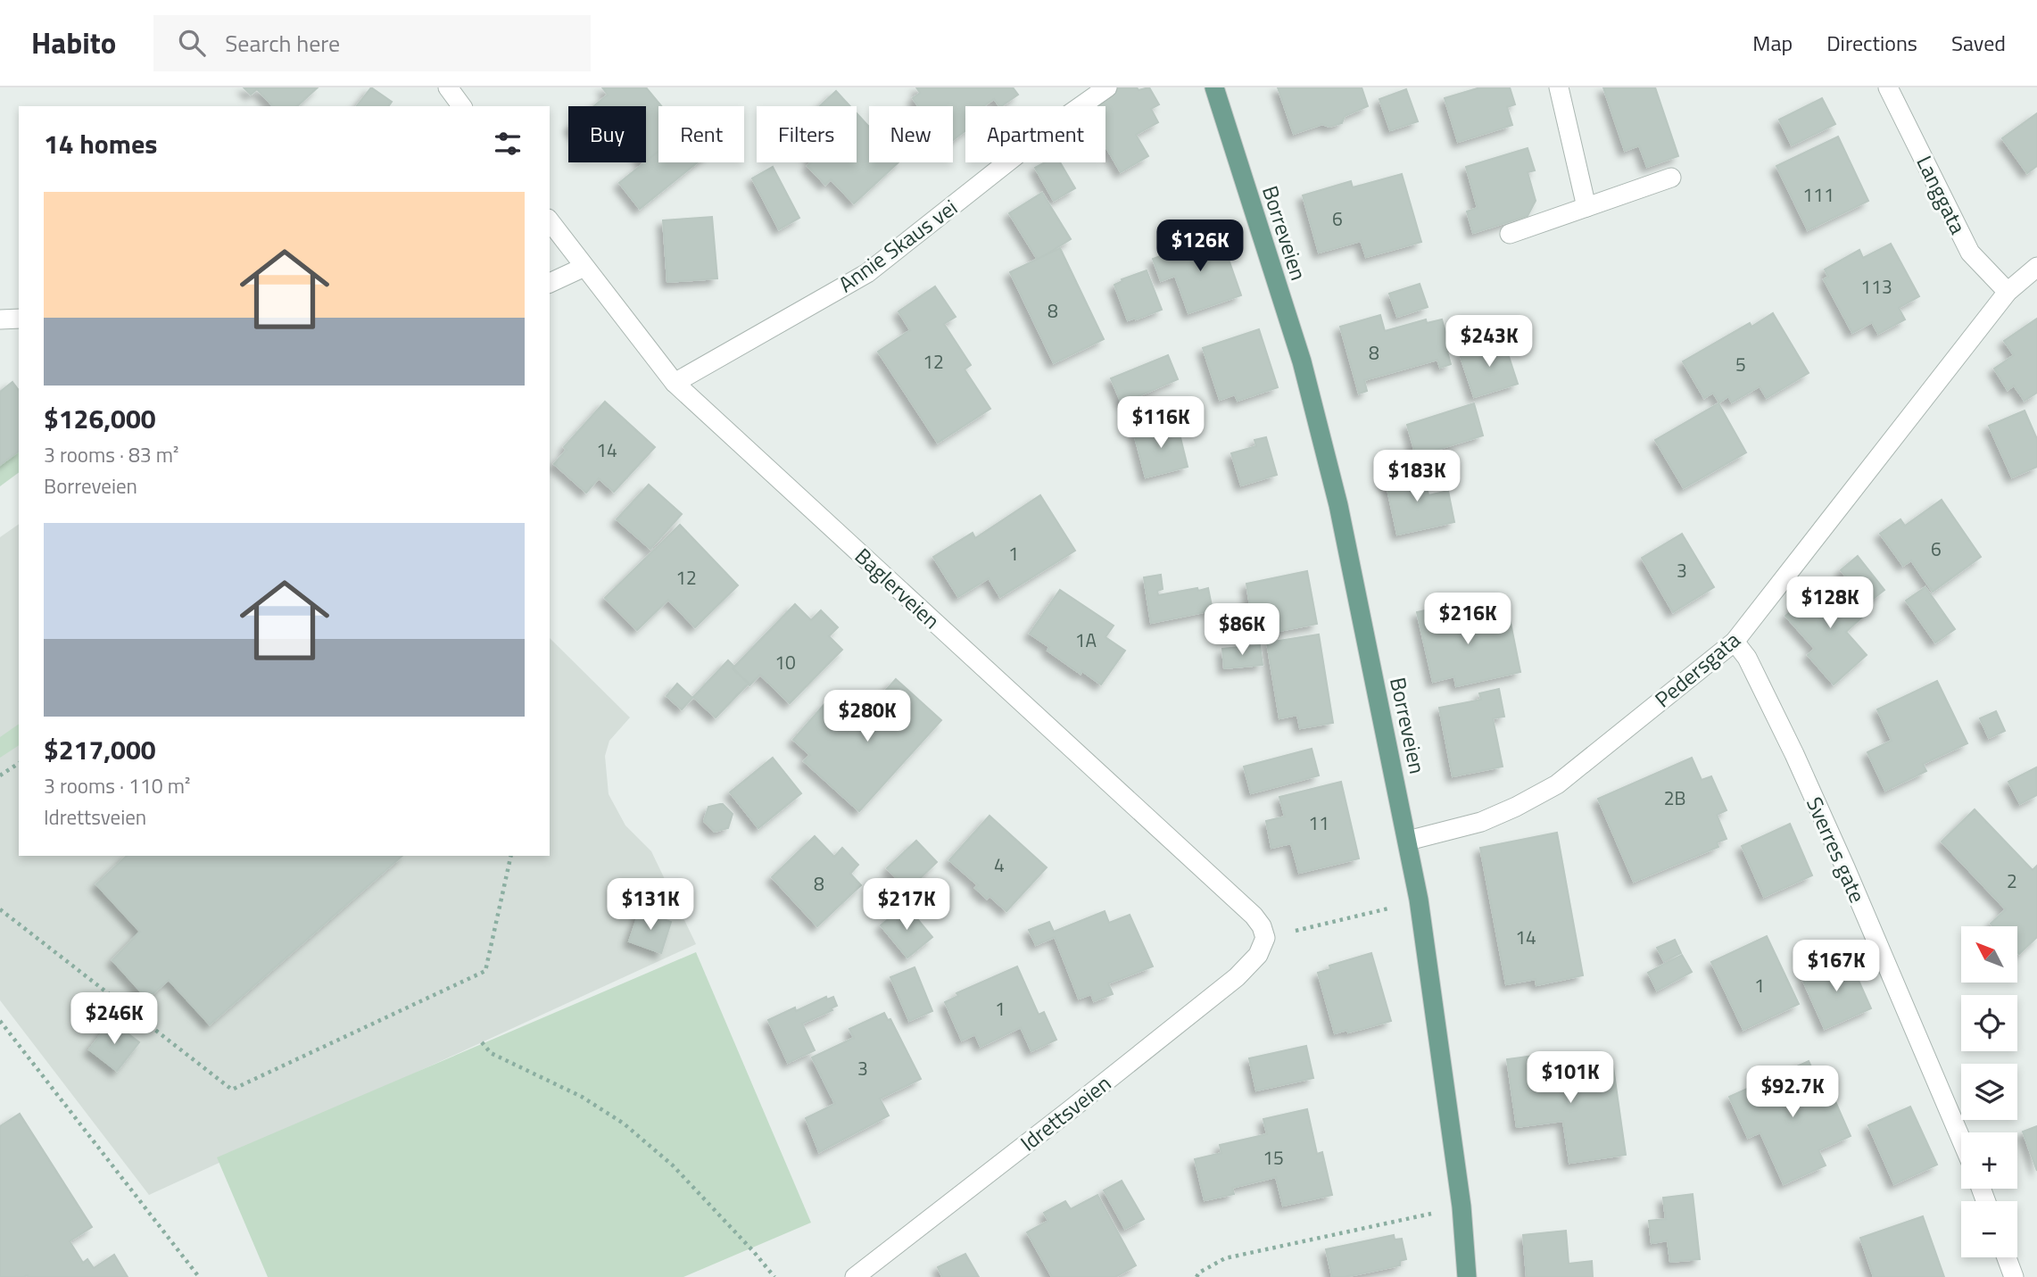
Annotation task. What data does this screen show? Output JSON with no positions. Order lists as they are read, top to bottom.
{
  "streets": {
    "main road": ["Borreveien"],
    "street": [
      "Langgata",
      "Annie Skaus vei",
      "Baglerveien",
      "Pedersgata",
      "Sverres gate",
      "Idrettsveien"
    ]
  },
  "crossings": [
    ["Langgata", "Pedersgata"],
    ["Borreveien", "Pedersgata"],
    ["Annie Skaus vei", "Baglerveien"],
    ["Baglerveien", "Idrettsveien"],
    ["Pedersgata", "Sverres gate"]
  ],
  "house_numbers": [
    "111",
    "6",
    "113",
    "8",
    "8",
    "12",
    "5",
    "14",
    "6",
    "1",
    "3",
    "12",
    "1A",
    "10",
    "2B",
    "11",
    "4",
    "2",
    "8",
    "14",
    "1",
    "1",
    "3",
    "15"
  ],
  "north": "top left",
  "page": {
    "header": "Habito",
    "search": "Search here",
    "nav": ["Map", "Directions", "Saved"],
    "chip": [
      "Buy",
      "Rent",
      "Filters",
      "New",
      "Apartment"
    ],
    "heading": "14 homes",
    "list": [
      {
        "name": "$126,000",
        "note": "3 rooms · 83 m² · Borreveien"
      },
      {
        "name": "$217,000",
        "note": "3 rooms · 110 m² · Idrettsveien"
      }
    ],
    "price": [
      "$126K",
      "$243K",
      "$116K",
      "$183K",
      "$128K",
      "$216K",
      "$86K",
      "$280K",
      "$131K",
      "$217K",
      "$167K",
      "$246K",
      "$101K",
      "$92.7K"
    ],
    "map_buttons": ["+", "−"]
  }
}
